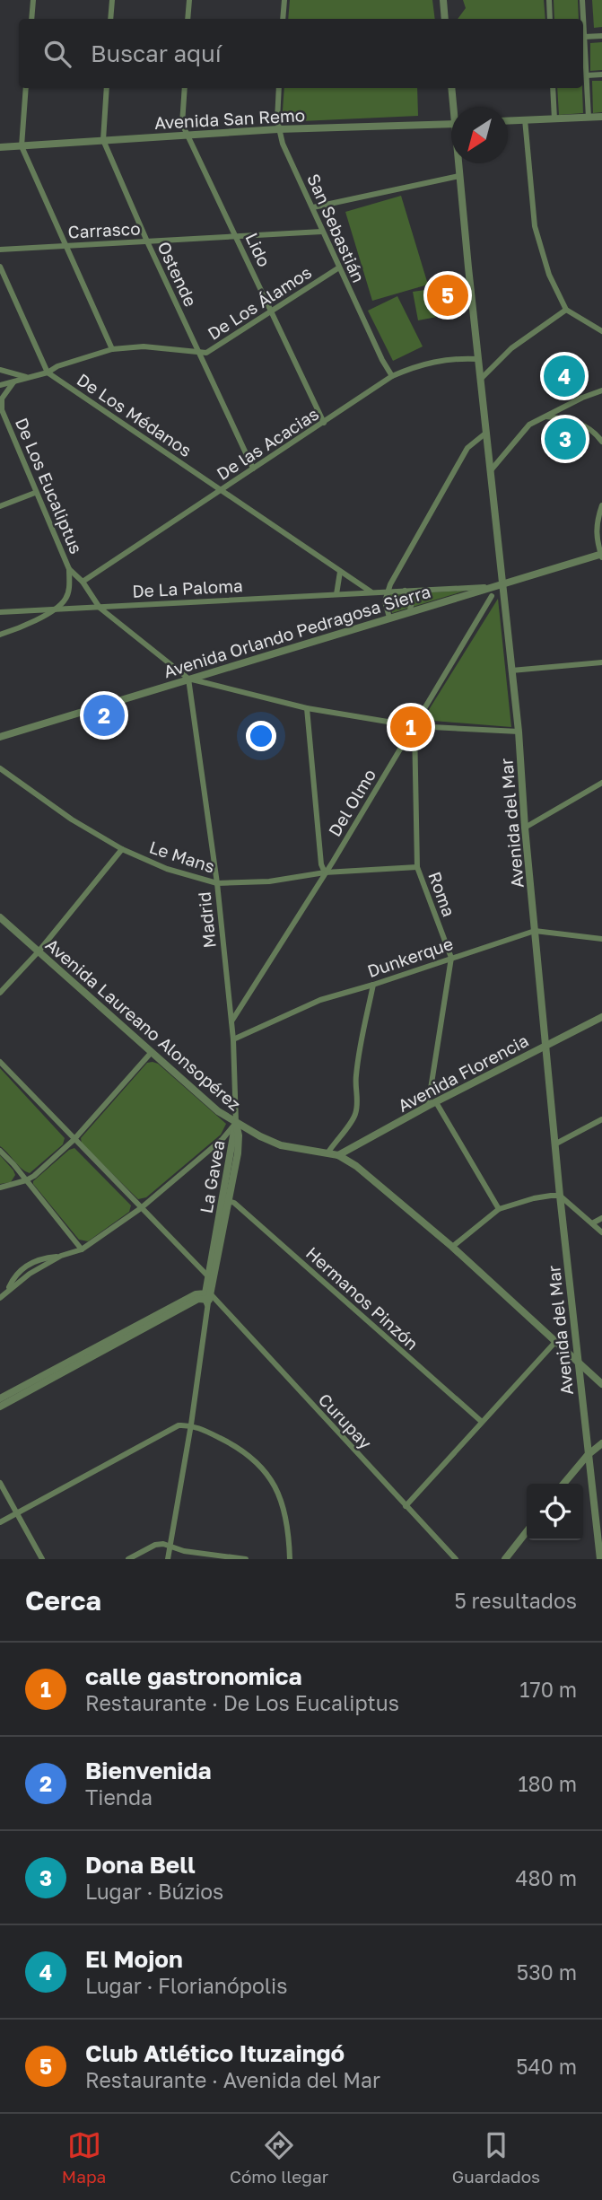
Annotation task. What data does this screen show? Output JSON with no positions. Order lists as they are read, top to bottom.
{
  "streets": {
    "street": [
      "Avenida San Remo",
      "San Sebastián",
      "Carrasco",
      "Lido",
      "Ostende",
      "De Los Álamos",
      "De Los Médanos",
      "De las Acacias",
      "De Los Eucaliptus",
      "De La Paloma",
      "Avenida Orlando Pedragosa Sierra",
      "Del Olmo",
      "Avenida del Mar",
      "Le Mans",
      "Roma",
      "Madrid",
      "Dunkerque",
      "Avenida Laureano Alonsopérez",
      "Avenida Florencia",
      "La Gavea",
      "Hermanos Pinzón",
      "Curupay"
    ]
  },
  "crossings": [
    ["Avenida San Remo", "San Sebastián"],
    ["Avenida San Remo", "Lido"],
    ["Avenida San Remo", "Ostende"],
    ["San Sebastián", "Carrasco"],
    ["San Sebastián", "De Los Álamos"],
    ["San Sebastián", "De las Acacias"],
    ["Carrasco", "Lido"],
    ["Carrasco", "Ostende"],
    ["Lido", "De Los Álamos"],
    ["Lido", "De las Acacias"],
    ["Ostende", "De Los Álamos"],
    ["Ostende", "De las Acacias"],
    ["De Los Álamos", "De Los Médanos"],
    ["De Los Médanos", "De las Acacias"],
    ["De Los Médanos", "De La Paloma"],
    ["De las Acacias", "De Los Eucaliptus"],
    ["De las Acacias", "Avenida del Mar"],
    ["De Los Eucaliptus", "De La Paloma"],
    ["De Los Eucaliptus", "Avenida Orlando Pedragosa Sierra"],
    ["De Los Eucaliptus", "Del Olmo"],
    ["De Los Eucaliptus", "Avenida del Mar"],
    ["De Los Eucaliptus", "Roma"],
    ["De Los Eucaliptus", "Madrid"],
    ["De La Paloma", "Avenida Orlando Pedragosa Sierra"],
    ["Avenida Orlando Pedragosa Sierra", "Avenida del Mar"],
    ["Avenida Orlando Pedragosa Sierra", "Madrid"],
    ["Del Olmo", "Le Mans"],
    ["Del Olmo", "Roma"],
    ["Del Olmo", "Madrid"],
    ["Avenida del Mar", "Dunkerque"],
    ["Avenida del Mar", "Avenida Laureano Alonsopérez"],
    ["Avenida del Mar", "Avenida Florencia"],
    ["Le Mans", "Roma"],
    ["Le Mans", "Madrid"],
    ["Roma", "Dunkerque"],
    ["Roma", "Avenida Florencia"],
    ["Madrid", "Dunkerque"],
    ["Madrid", "Avenida Laureano Alonsopérez"],
    ["Madrid", "La Gavea"],
    ["Avenida Laureano Alonsopérez", "Avenida Florencia"],
    ["Avenida Laureano Alonsopérez", "La Gavea"],
    ["La Gavea", "Hermanos Pinzón"],
    ["La Gavea", "Curupay"]
  ],
  "north": "bottom left",
  "page": {
    "search": "Buscar aquí",
    "pins": [
      "5",
      "4",
      "3",
      "2",
      "1"
    ],
    "heading": ["Cerca", "5 resultados"],
    "list": [
      {
        "mark": "1",
        "name": "calle gastronomica",
        "note": "Restaurante · De Los Eucaliptus",
        "value": "170 m"
      },
      {
        "mark": "2",
        "name": "Bienvenida",
        "note": "Tienda",
        "value": "180 m"
      },
      {
        "mark": "3",
        "name": "Dona Bell",
        "note": "Lugar · Búzios",
        "value": "480 m"
      },
      {
        "mark": "4",
        "name": "El Mojon",
        "note": "Lugar · Florianópolis",
        "value": "530 m"
      },
      {
        "mark": "5",
        "name": "Club Atlético Ituzaingó",
        "note": "Restaurante · Avenida del Mar",
        "value": "540 m"
      }
    ],
    "nav": ["Mapa", "Cómo llegar", "Guardados"]
  }
}
